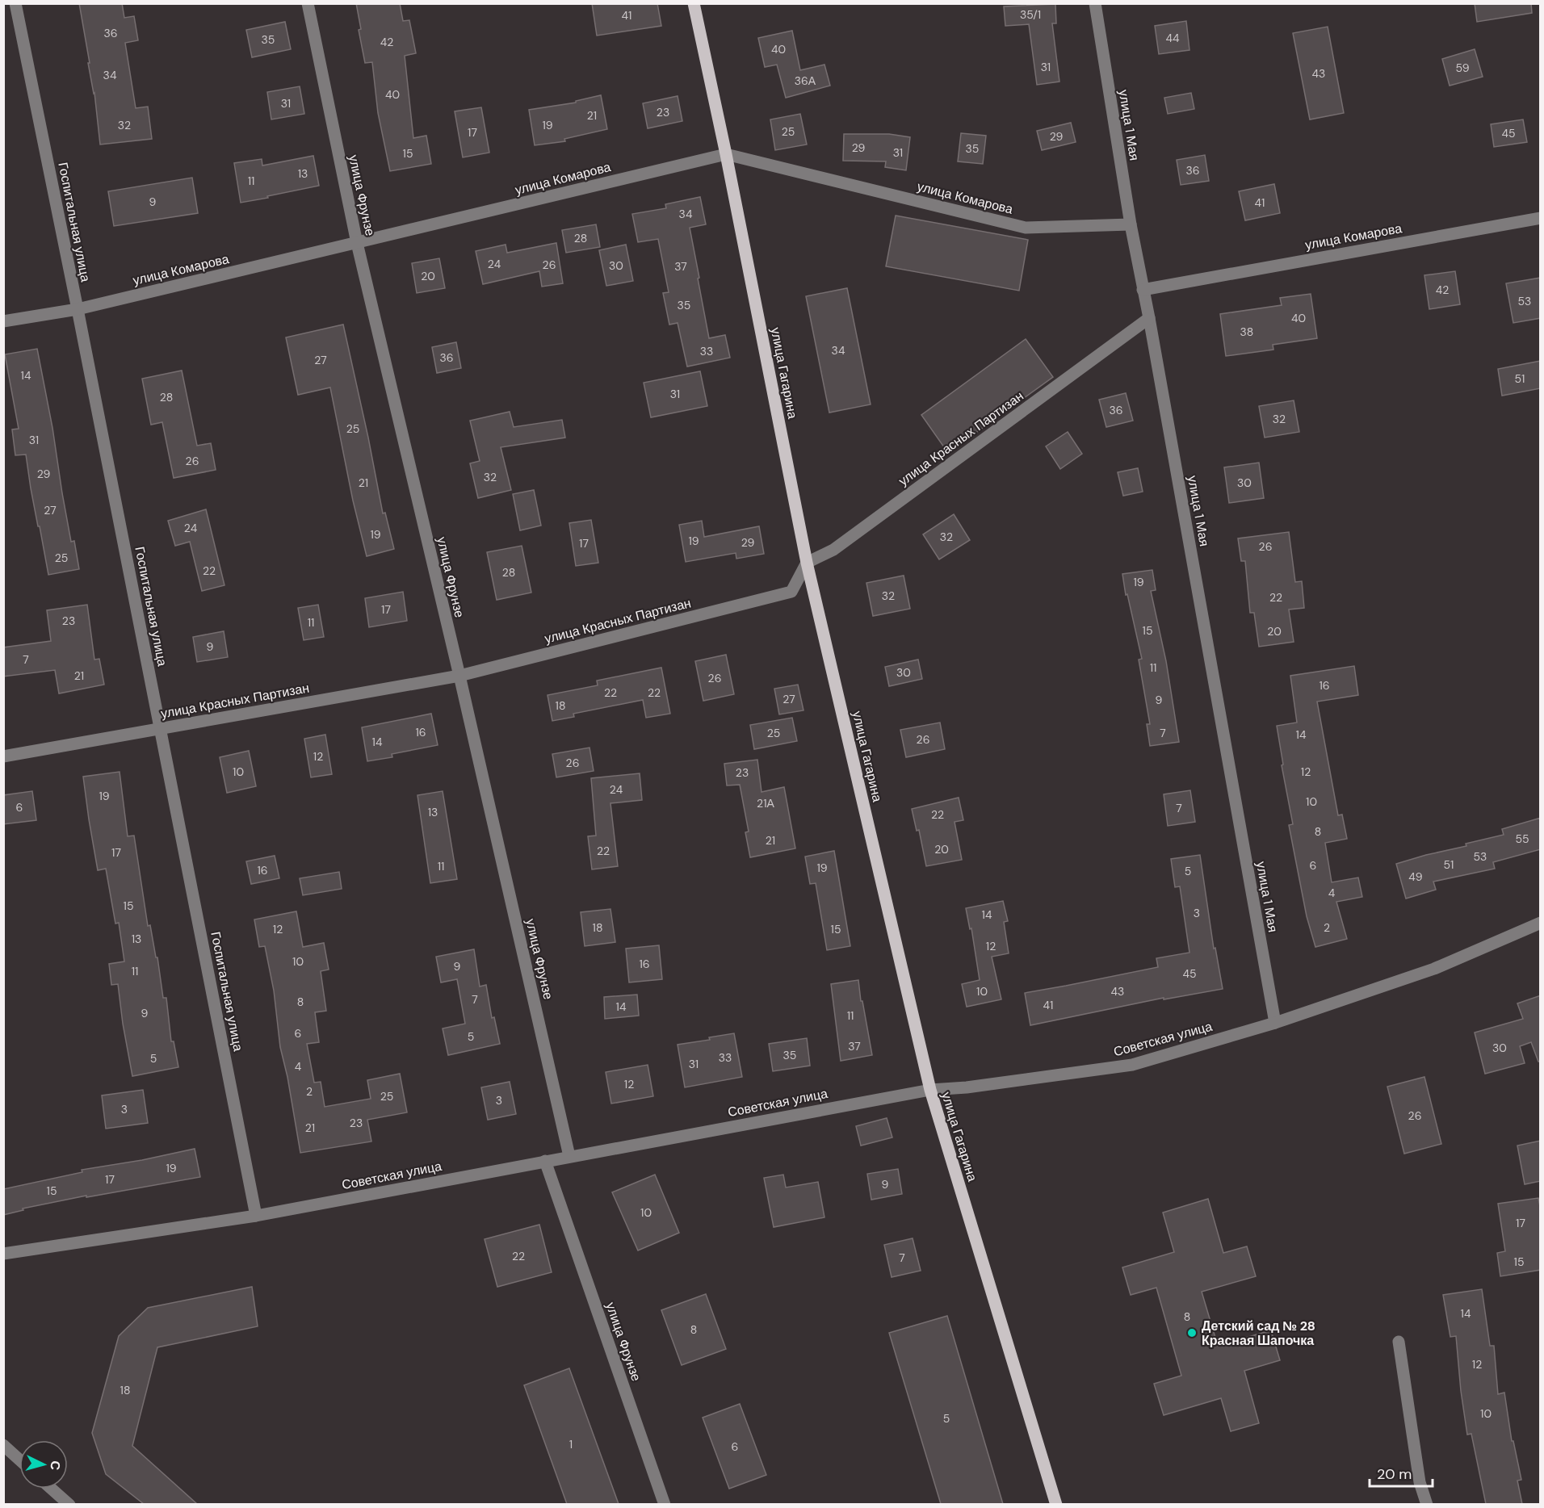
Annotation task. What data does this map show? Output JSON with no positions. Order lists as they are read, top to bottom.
{
  "streets": {
    "main road": ["улица Гагарина"],
    "street": [
      "улица 1 Мая",
      "улица Комарова",
      "улица Фрунзе",
      "Госпитальная улица",
      "улица Красных Партизан",
      "Советская улица"
    ]
  },
  "crossings": [
    ["улица 1 Мая", "улица Комарова"],
    ["улица 1 Мая", "улица Красных Партизан"],
    ["улица 1 Мая", "Советская улица"],
    ["улица Комарова", "улица Фрунзе"],
    ["улица Комарова", "Госпитальная улица"],
    ["улица Комарова", "улица Гагарина"],
    ["улица Фрунзе", "улица Красных Партизан"],
    ["улица Фрунзе", "Советская улица"],
    ["Госпитальная улица", "улица Красных Партизан"],
    ["Госпитальная улица", "Советская улица"],
    ["улица Гагарина", "улица Красных Партизан"],
    ["улица Гагарина", "Советская улица"]
  ],
  "places": ["Детский сад № 28 Красная Шапочка"],
  "house_numbers": [
    "35/1",
    "41",
    "36",
    "44",
    "35",
    "42",
    "40",
    "31",
    "59",
    "43",
    "34",
    "36А",
    "40",
    "31",
    "23",
    "21",
    "32",
    "19",
    "25",
    "17",
    "45",
    "29",
    "29",
    "35",
    "31",
    "15",
    "36",
    "13",
    "11",
    "9",
    "41",
    "34",
    "28",
    "24",
    "26",
    "30",
    "37",
    "20",
    "42",
    "53",
    "35",
    "40",
    "38",
    "34",
    "33",
    "36",
    "27",
    "14",
    "51",
    "31",
    "28",
    "36",
    "32",
    "25",
    "31",
    "26",
    "29",
    "32",
    "21",
    "30",
    "27",
    "24",
    "19",
    "32",
    "19",
    "29",
    "17",
    "26",
    "25",
    "22",
    "28",
    "19",
    "32",
    "22",
    "17",
    "23",
    "11",
    "15",
    "20",
    "9",
    "7",
    "11",
    "30",
    "21",
    "26",
    "16",
    "22",
    "22",
    "27",
    "9",
    "18",
    "16",
    "25",
    "7",
    "14",
    "26",
    "14",
    "12",
    "26",
    "10",
    "12",
    "23",
    "24",
    "19",
    "10",
    "21А",
    "6",
    "7",
    "13",
    "22",
    "8",
    "55",
    "21",
    "20",
    "22",
    "17",
    "53",
    "51",
    "6",
    "11",
    "19",
    "16",
    "5",
    "49",
    "4",
    "15",
    "3",
    "14",
    "18",
    "2",
    "12",
    "15",
    "13",
    "12",
    "10",
    "16",
    "9",
    "11",
    "45",
    "10",
    "43",
    "7",
    "8",
    "41",
    "14",
    "9",
    "11",
    "6",
    "5",
    "37",
    "30",
    "35",
    "33",
    "5",
    "31",
    "4",
    "12",
    "2",
    "25",
    "3",
    "3",
    "26",
    "23",
    "21",
    "19",
    "17",
    "9",
    "15",
    "10",
    "17",
    "22",
    "7",
    "15",
    "14",
    "8",
    "8",
    "12",
    "18",
    "10",
    "5",
    "1",
    "6"
  ],
  "scale_bar": "20 m",
  "north": "right"
}
